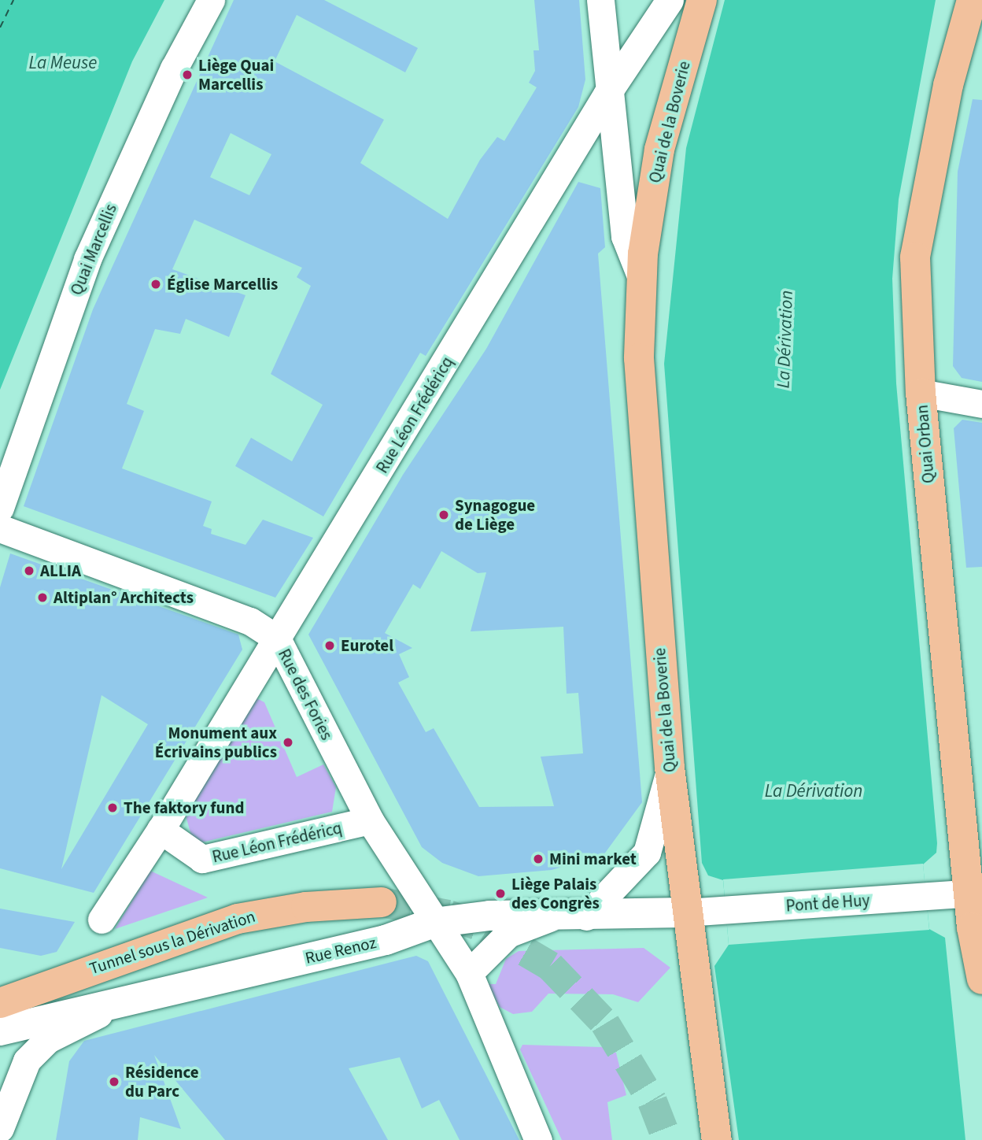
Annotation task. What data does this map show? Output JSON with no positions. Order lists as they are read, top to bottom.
{
  "streets": {
    "main road": ["Quai de la Boverie", "Quai Orban", "Tunnel sous la Dérivation"],
    "street": [
      "Quai Marcellis",
      "Rue Léon Frédéricq",
      "Rue des Fories",
      "Pont de Huy",
      "Rue Renoz"
    ]
  },
  "crossings": [
    ["Quai de la Boverie", "Rue Léon Frédéricq"],
    ["Quai de la Boverie", "Pont de Huy"],
    ["Quai de la Boverie", "Rue Renoz"],
    ["Rue Léon Frédéricq", "Rue des Fories"],
    ["Quai Orban", "Pont de Huy"],
    ["Rue des Fories", "Rue Renoz"],
    ["Pont de Huy", "Rue Renoz"]
  ],
  "water": ["La Meuse", "La Dérivation"],
  "places": [
    "Liège Quai Marcellis",
    "Église Marcellis",
    "Synagogue de Liège",
    "ALLIA",
    "Altiplan° Architects",
    "Eurotel",
    "Monument aux Écrivains publics",
    "The faktory fund",
    "Mini market",
    "Liège Palais des Congrès",
    "Résidence du Parc"
  ]
}
